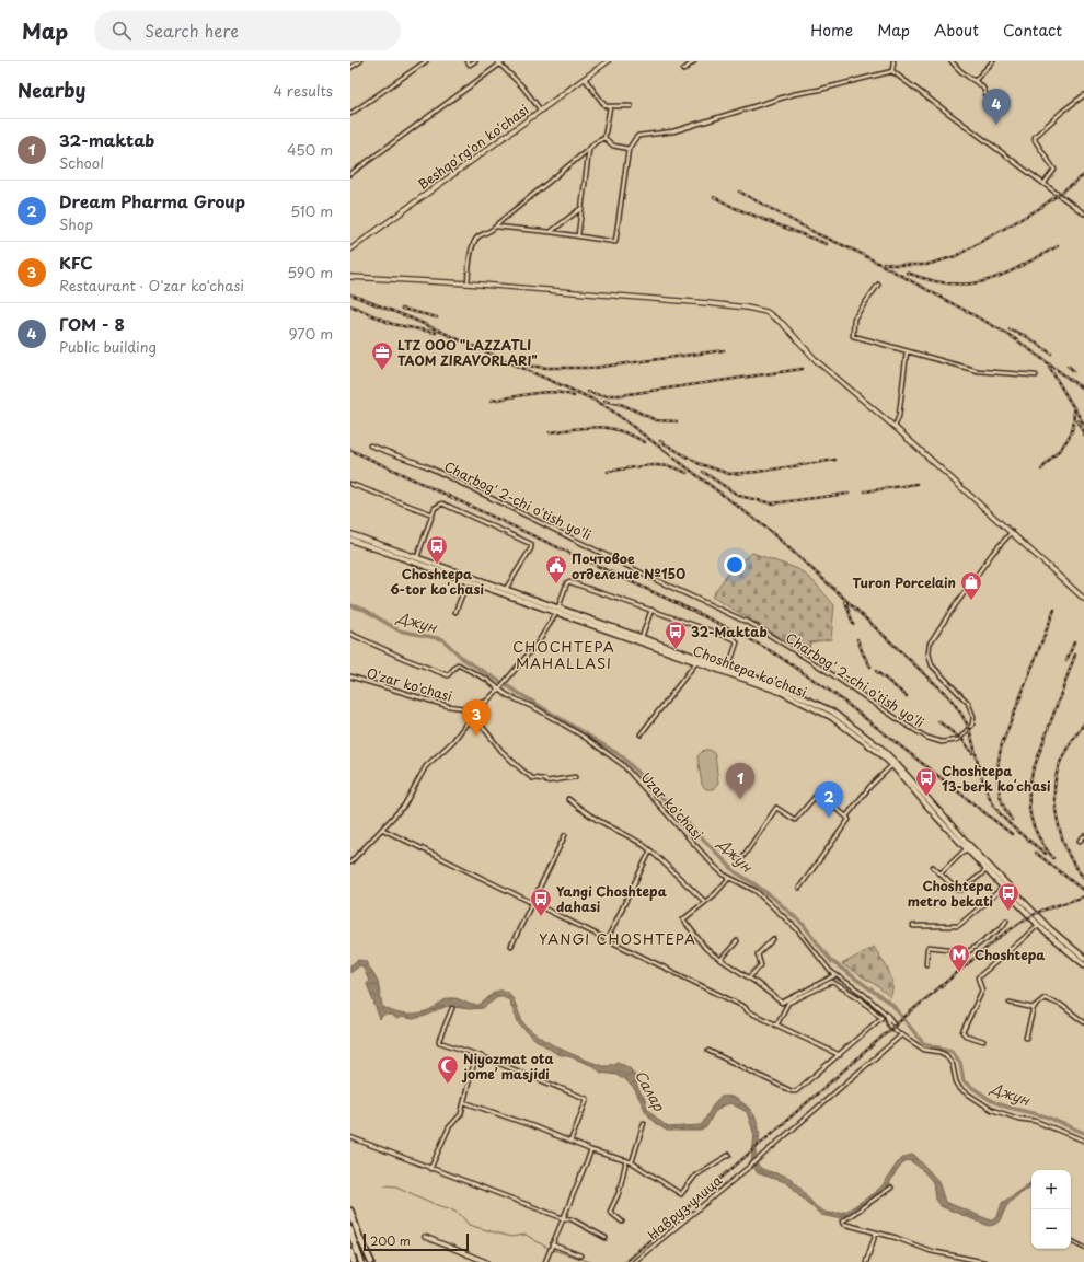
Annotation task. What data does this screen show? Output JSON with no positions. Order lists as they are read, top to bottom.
{
  "streets": {
    "main road": ["Choshtepa ko'chasi"],
    "street": [
      "Beshqo'rg'on ko'chasi",
      "Charbog' 2-chi o'tish yo'li",
      "O'zar ko'chasi",
      "Uzar ko'chasi",
      "Навруз улица"
    ]
  },
  "districts": ["CHOCHTEPA MAHALLASI", "YANGI CHOSHTEPA"],
  "water": ["Джун", "Салар"],
  "places": {
    "office": ["LTZ OOO \"LAZZATLI TAOM ZIRAVORLARI\""],
    "bus stop": [
      "Choshtepa 6-tor koʻchasi",
      "32-Maktab",
      "Choshtepa 13-berk koʻchasi",
      "Choshtepa metro bekati",
      "Yangi Choshtepa dahasi"
    ],
    "public building": ["Почтовое отделение №150"],
    "shop": ["Turon Porcelain"],
    "metro station": ["Choshtepa"],
    "mosque": ["Niyozmat ota jome’ masjidi"]
  },
  "scale_bar": "200 m",
  "page": {
    "header": "Map",
    "search": "Search here",
    "nav": [
      "Home",
      "Map",
      "About",
      "Contact"
    ],
    "heading": ["Nearby", "4 results"],
    "pins": [
      "4",
      "3",
      "1",
      "2"
    ],
    "list": [
      {
        "mark": "1",
        "name": "32-maktab",
        "note": "School",
        "value": "450 m"
      },
      {
        "mark": "2",
        "name": "Dream Pharma Group",
        "note": "Shop",
        "value": "510 m"
      },
      {
        "mark": "3",
        "name": "KFC",
        "note": "Restaurant · O'zar ko'chasi",
        "value": "590 m"
      },
      {
        "mark": "4",
        "name": "ГОМ - 8",
        "note": "Public building",
        "value": "970 m"
      }
    ],
    "map_buttons": ["+", "−"],
    "scale": "200 m"
  }
}
